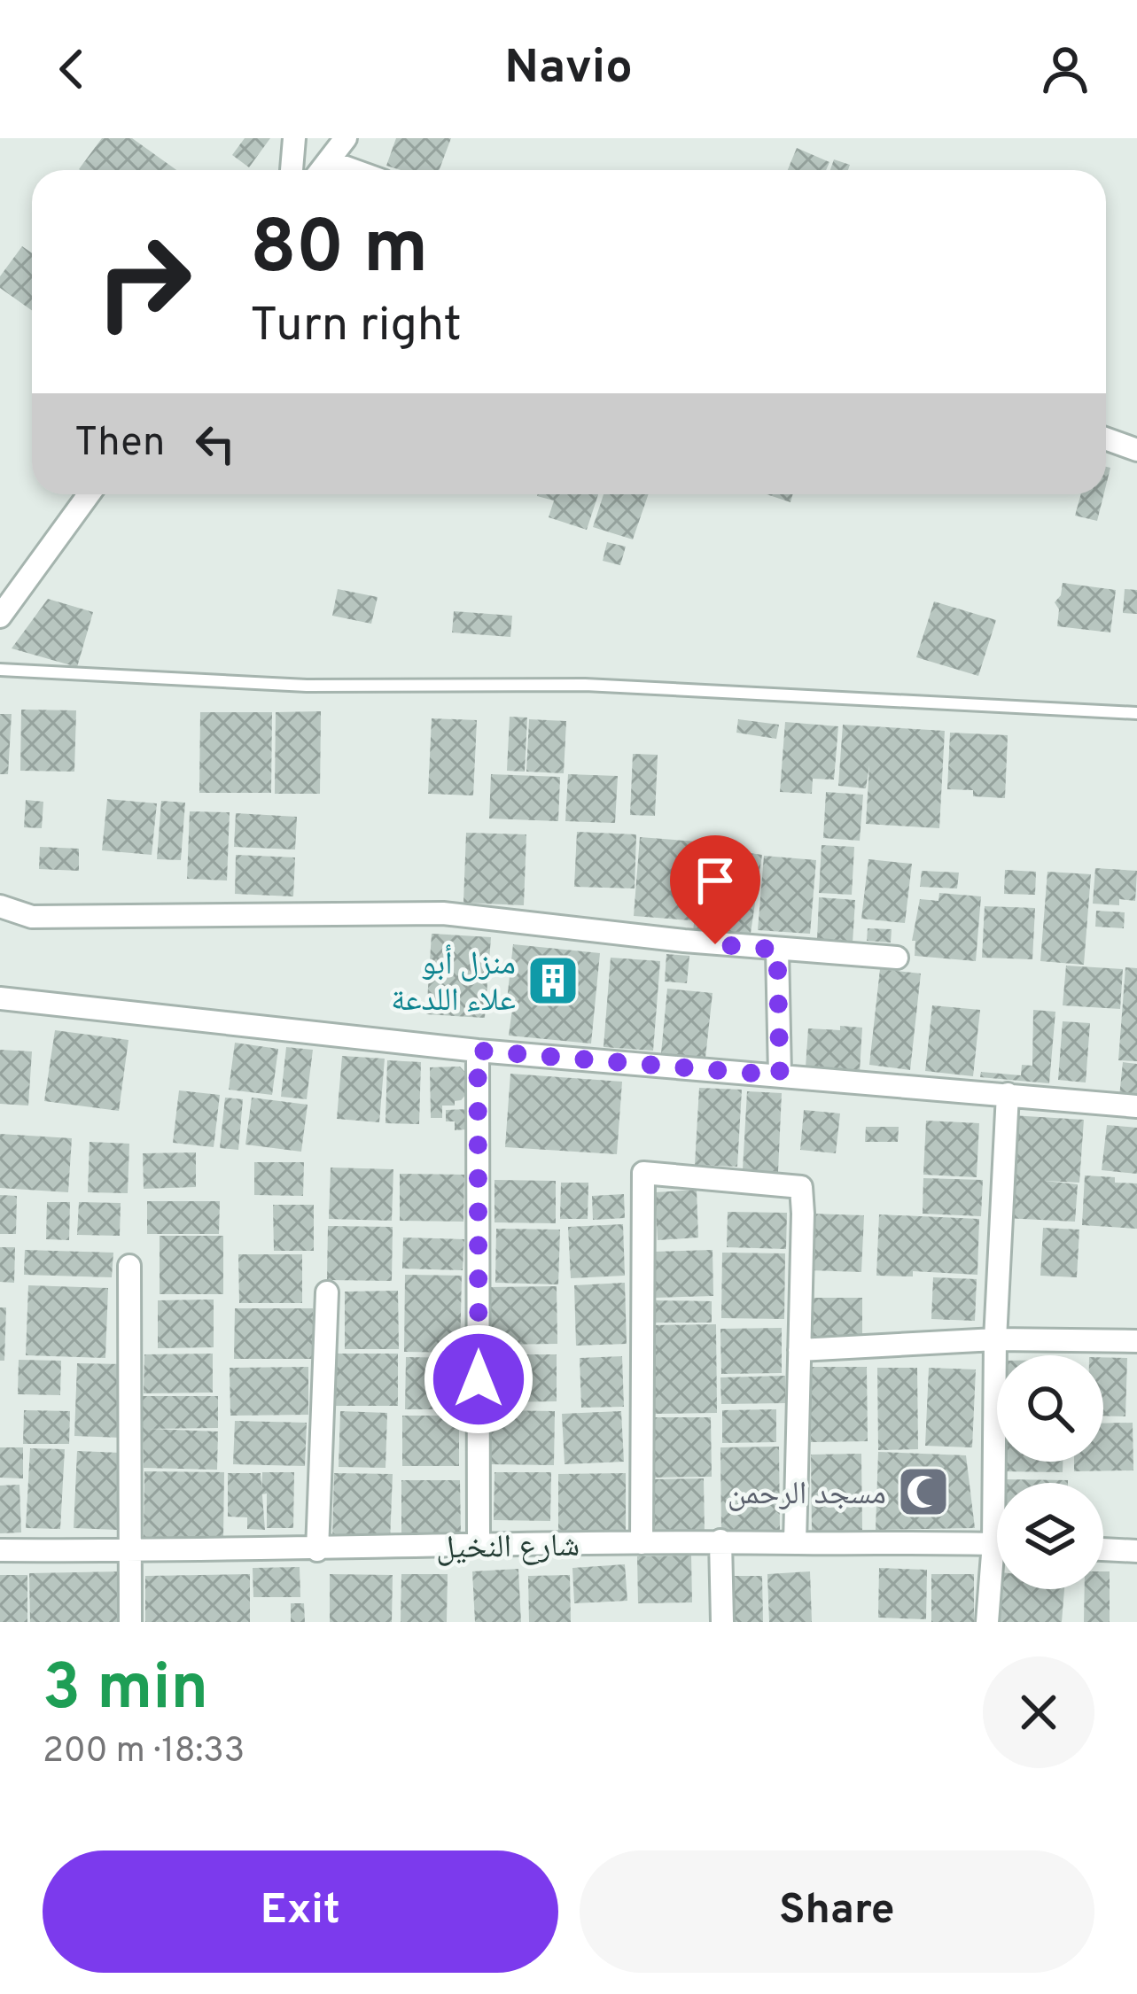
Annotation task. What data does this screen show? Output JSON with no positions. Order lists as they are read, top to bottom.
{
  "streets": {
    "street": ["شارع النخيل"]
  },
  "places": {
    "building": ["منزل أبو علاء اللدعة"],
    "mosque": ["مسجد الرحمن"]
  },
  "page": {
    "header": "Navio",
    "turn": ["80 m", "Turn right"],
    "then": "Then",
    "heading": ["3 min", "200 m · 18:33"],
    "buttons": ["Exit", "Share"]
  }
}
